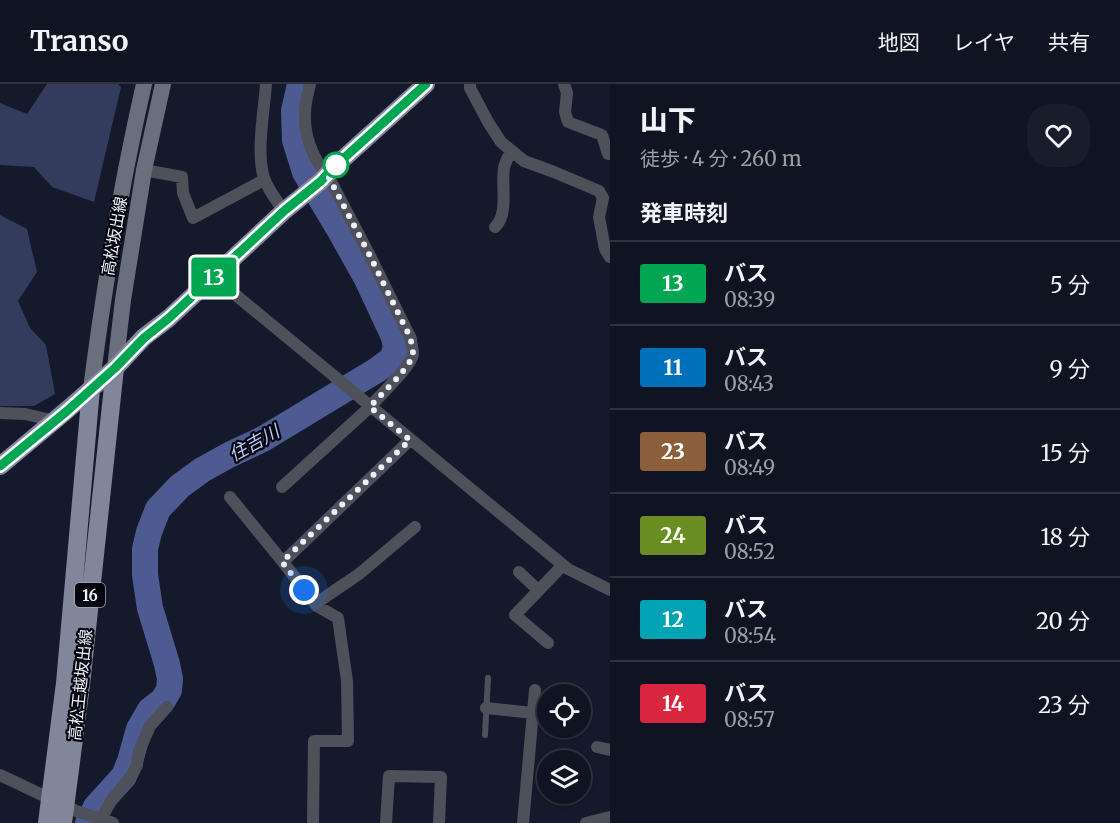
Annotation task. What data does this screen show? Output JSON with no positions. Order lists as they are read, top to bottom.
{
  "streets": {
    "main road": ["高松坂出線", "16", "高松王越坂出線"]
  },
  "crossings": [
    ["高松坂出線", "高松王越坂出線"]
  ],
  "water": ["住吉川"],
  "lines": ["bus line 13"],
  "page": {
    "header": "Transo",
    "nav": ["地図", "レイヤ", "共有"],
    "on_map": "13",
    "heading": [
      ["山下", "徒歩 · 4 分 · 260 m"],
      "発車時刻"
    ],
    "list": [
      {
        "mark": "13",
        "name": "バス",
        "note": "08:39",
        "value": "5 分"
      },
      {
        "mark": "11",
        "name": "バス",
        "note": "08:43",
        "value": "9 分"
      },
      {
        "mark": "23",
        "name": "バス",
        "note": "08:49",
        "value": "15 分"
      },
      {
        "mark": "24",
        "name": "バス",
        "note": "08:52",
        "value": "18 分"
      },
      {
        "mark": "12",
        "name": "バス",
        "note": "08:54",
        "value": "20 分"
      },
      {
        "mark": "14",
        "name": "バス",
        "note": "08:57",
        "value": "23 分"
      }
    ]
  }
}
